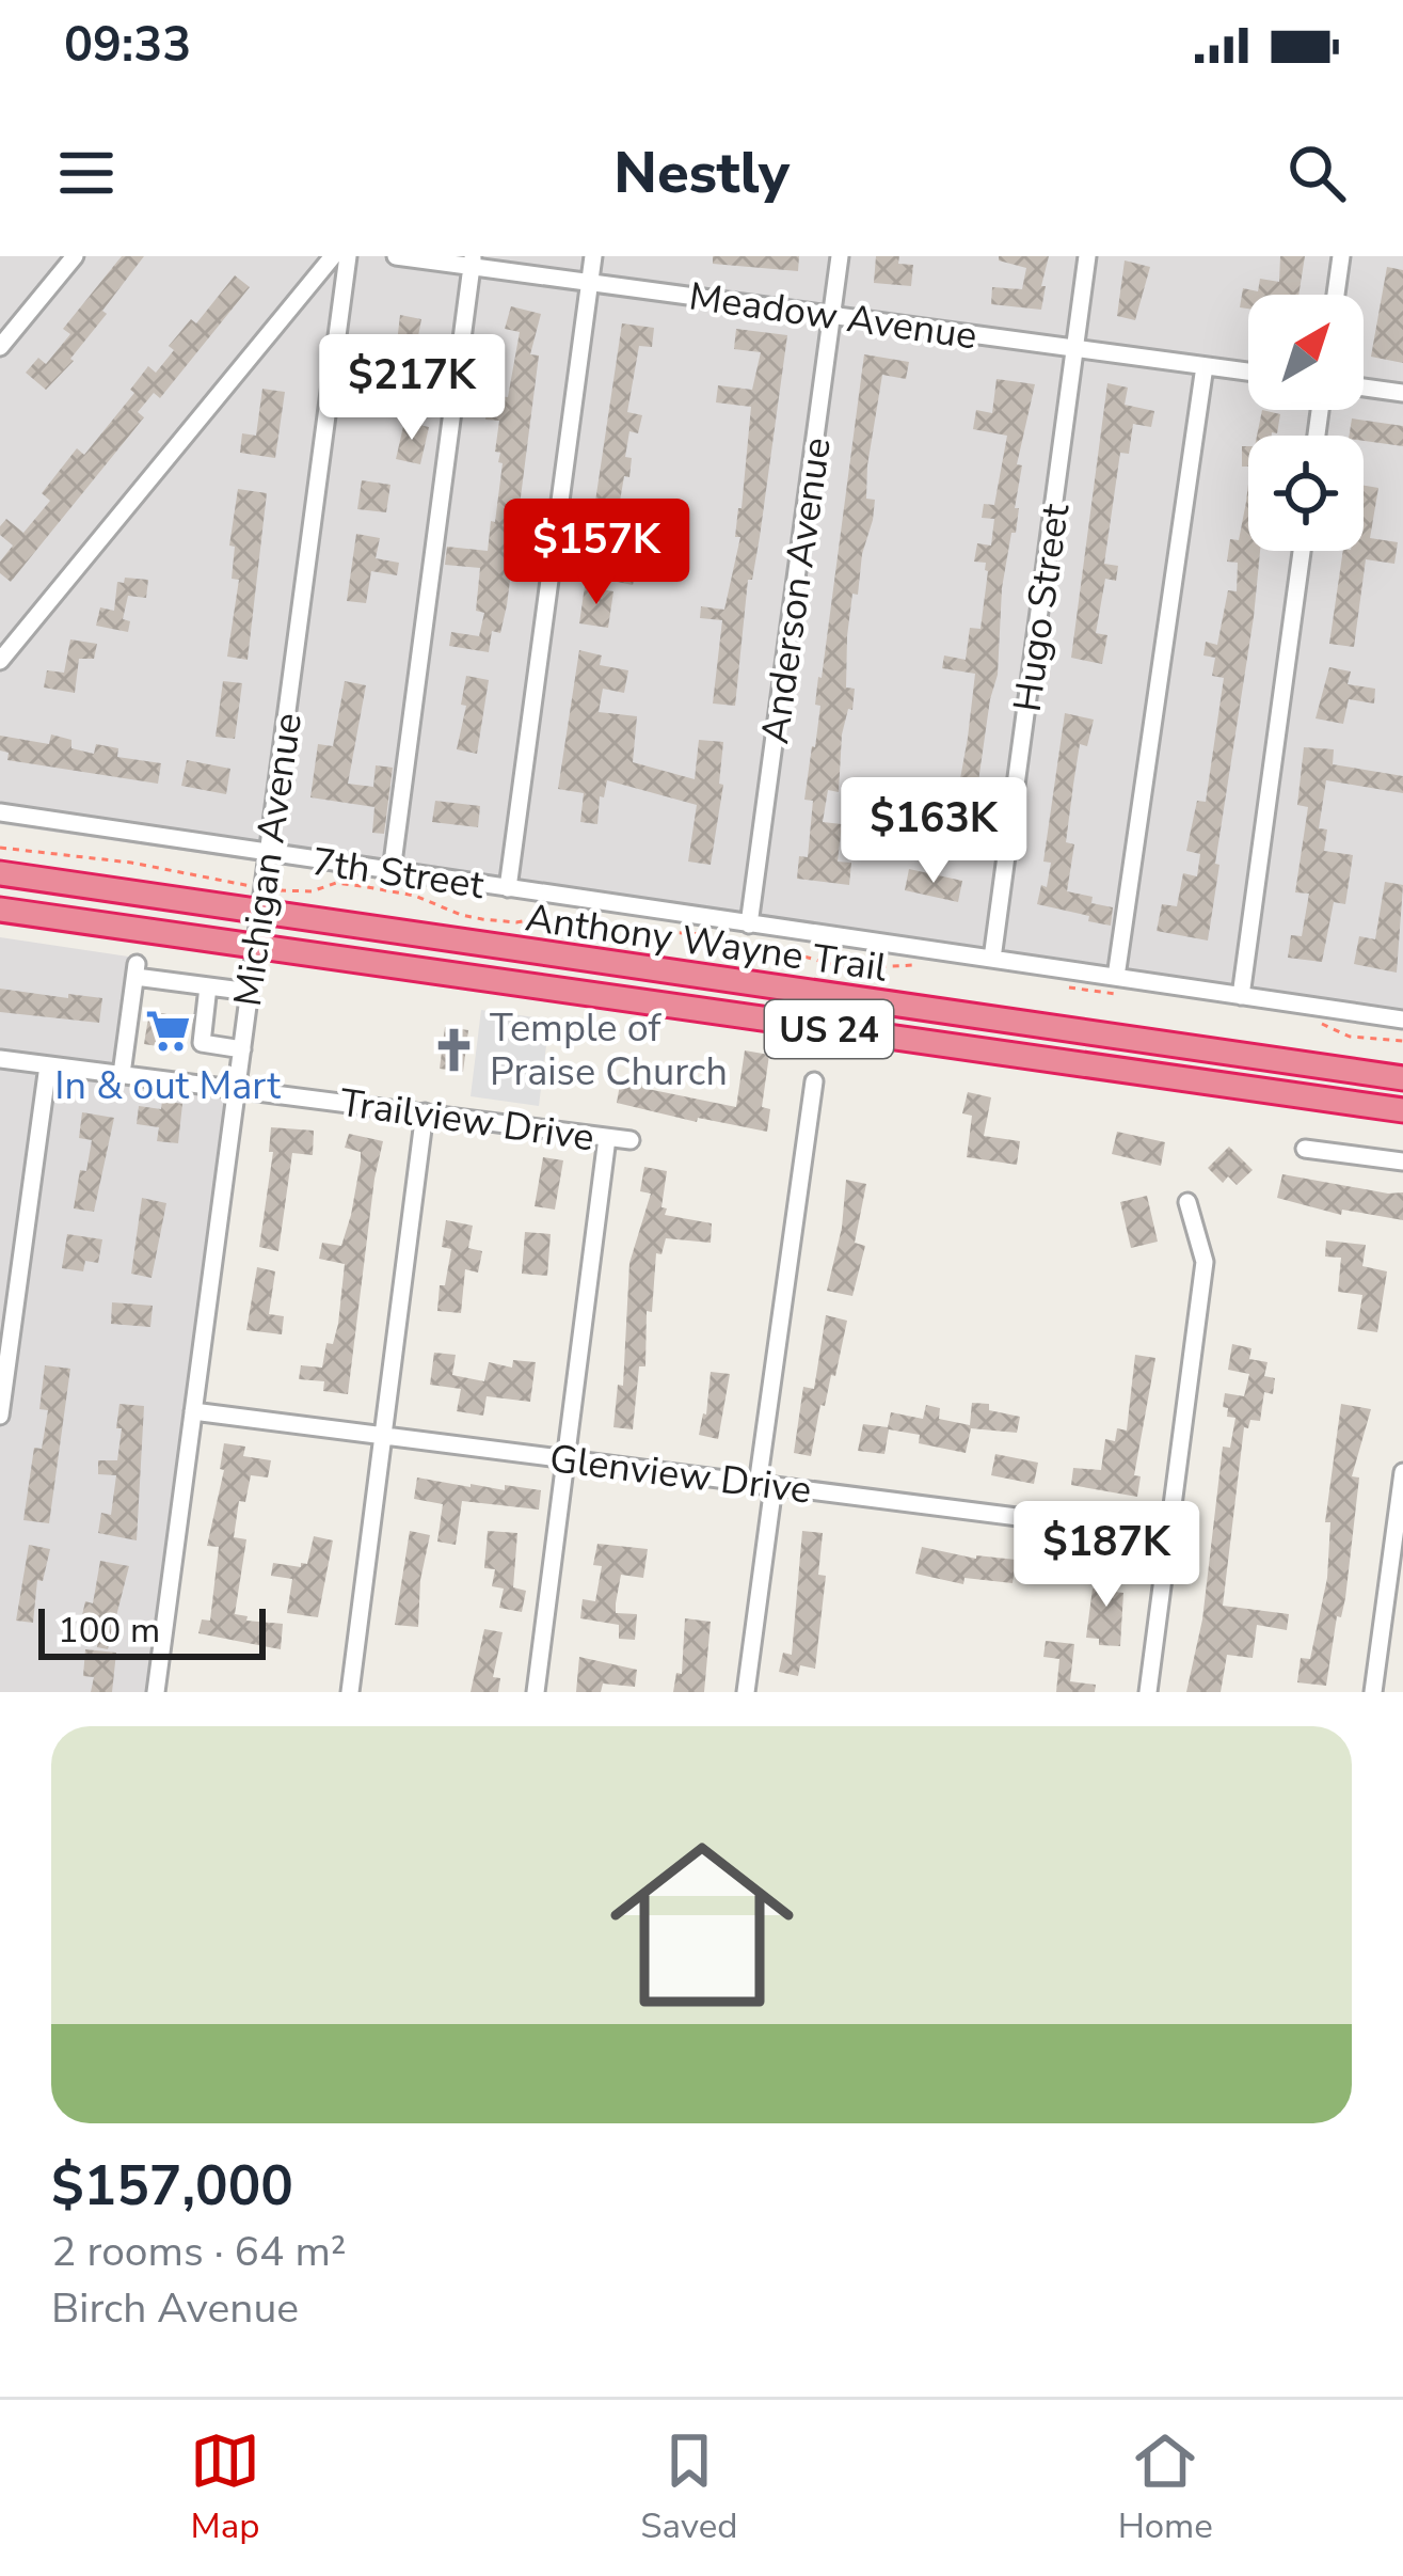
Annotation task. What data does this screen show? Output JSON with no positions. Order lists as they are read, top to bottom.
{
  "streets": {
    "highway": ["Anthony Wayne Trail", "US 24"],
    "street": [
      "Meadow Avenue",
      "Anderson Avenue",
      "Hugo Street",
      "Michigan Avenue",
      "7th Street",
      "Trailview Drive",
      "Glenview Drive"
    ]
  },
  "crossings": [
    ["Meadow Avenue", "Anderson Avenue"],
    ["Meadow Avenue", "Hugo Street"],
    ["Anderson Avenue", "7th Street"],
    ["Hugo Street", "7th Street"],
    ["Michigan Avenue", "7th Street"],
    ["Michigan Avenue", "Anthony Wayne Trail"],
    ["Michigan Avenue", "Trailview Drive"],
    ["Michigan Avenue", "Glenview Drive"]
  ],
  "places": {
    "supermarket": ["In & out Mart"],
    "church": ["Temple of Praise Church"]
  },
  "scale_bar": "100 m",
  "north": "top right",
  "page": {
    "status": "09:33",
    "header": "Nestly",
    "price": [
      "$217K",
      "$157K",
      "$163K",
      "$187K"
    ],
    "scale": "100 m",
    "list": [
      {
        "name": "$157,000",
        "note": "2 rooms · 64 m² · Birch Avenue"
      }
    ],
    "tabs": ["Map", "Saved", "Home"]
  }
}
